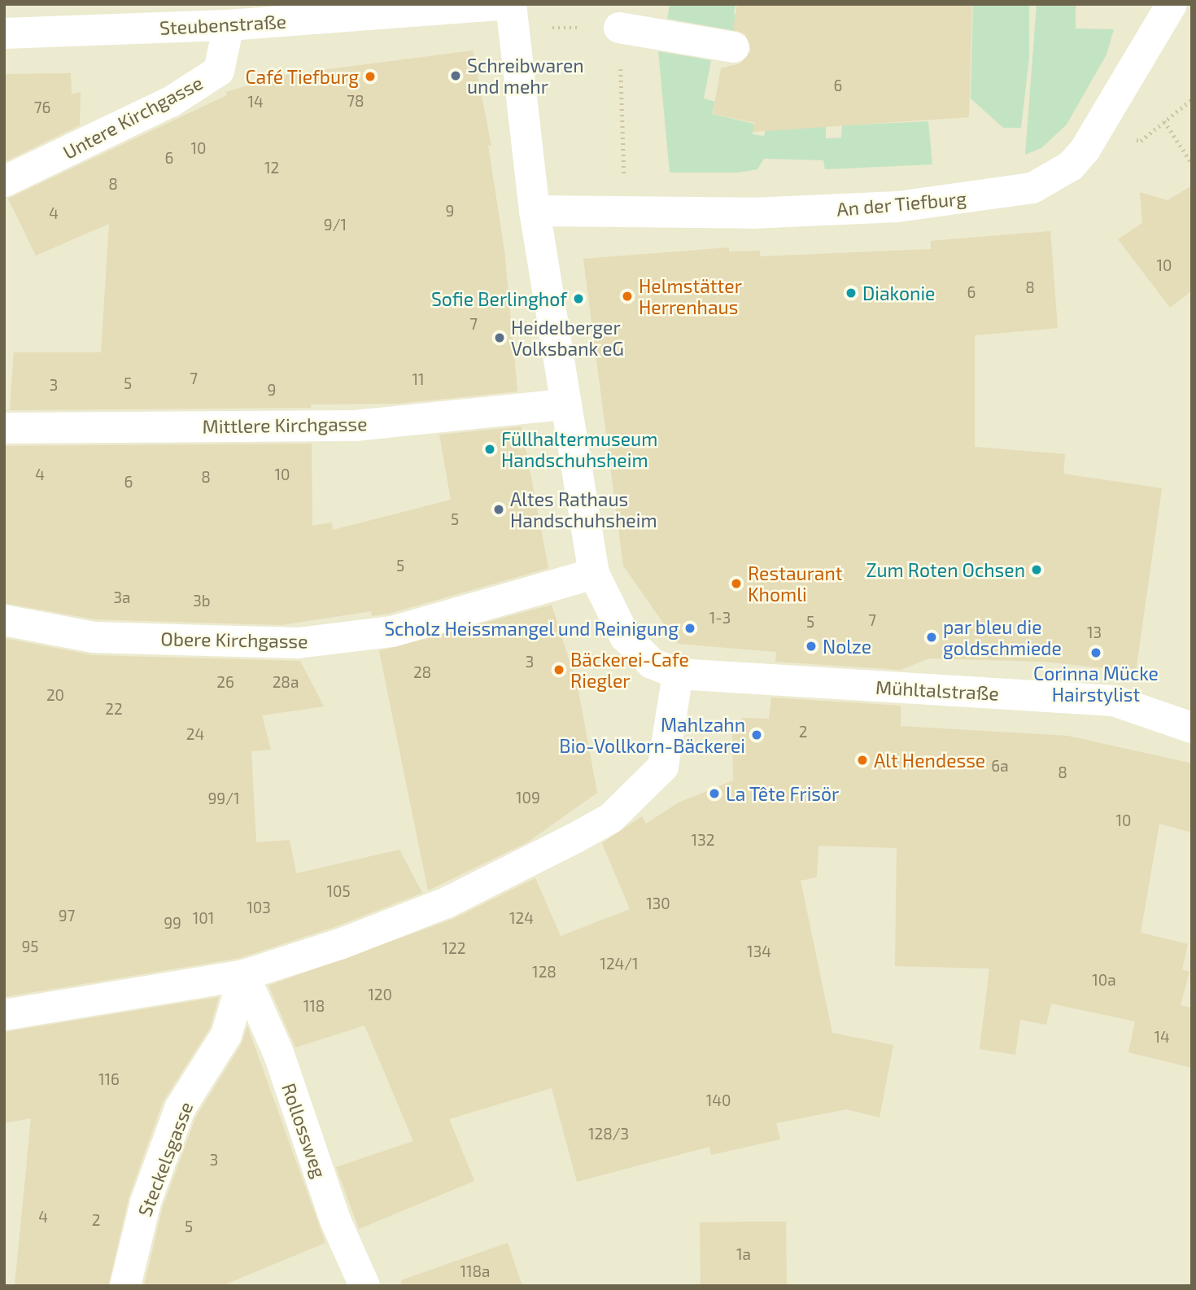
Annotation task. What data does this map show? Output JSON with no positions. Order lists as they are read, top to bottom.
{
  "streets": {
    "street": [
      "Steubenstraße",
      "Untere Kirchgasse",
      "An der Tiefburg",
      "Mittlere Kirchgasse",
      "Obere Kirchgasse",
      "Mühltalstraße",
      "Rollossweg",
      "Steckelsgasse"
    ]
  },
  "crossings": [
    ["Steubenstraße", "Untere Kirchgasse"],
    ["Steubenstraße", "Mühltalstraße"],
    ["An der Tiefburg", "Mühltalstraße"],
    ["Mittlere Kirchgasse", "Mühltalstraße"],
    ["Obere Kirchgasse", "Mühltalstraße"],
    ["Rollossweg", "Steckelsgasse"]
  ],
  "places": [
    "Schreibwaren und mehr",
    "Café Tiefburg",
    "Diakonie",
    "Helmstätter Herrenhaus",
    "Sofie Berlinghof",
    "Heidelberger Volksbank eG",
    "Füllhaltermuseum Handschuhsheim",
    "Altes Rathaus Handschuhsheim",
    "Zum Roten Ochsen",
    "Restaurant Khomli",
    "Scholz Heissmangel und Reinigung",
    "par bleu die goldschmiede",
    "Nolze",
    "Corinna Mücke Hairstylist",
    "Bäckerei-Cafe Riegler",
    "Mahlzahn Bio-Vollkorn-Bäckerei",
    "Alt Hendesse",
    "La Tête Frisör"
  ],
  "house_numbers": [
    "6",
    "78",
    "14",
    "76",
    "10",
    "6",
    "12",
    "8",
    "9",
    "4",
    "9/1",
    "10",
    "8",
    "6",
    "7",
    "7",
    "11",
    "5",
    "3",
    "9",
    "4",
    "10",
    "8",
    "6",
    "5",
    "5",
    "3a",
    "3b",
    "1-3",
    "7",
    "5",
    "13",
    "3",
    "28",
    "26",
    "28a",
    "20",
    "22",
    "2",
    "24",
    "6a",
    "8",
    "109",
    "99/1",
    "10",
    "132",
    "105",
    "130",
    "103",
    "97",
    "101",
    "124",
    "99",
    "95",
    "122",
    "134",
    "124/1",
    "128",
    "10a",
    "120",
    "118",
    "14",
    "116",
    "140",
    "128/3",
    "3",
    "4",
    "2",
    "5",
    "1a",
    "118a"
  ]
}
